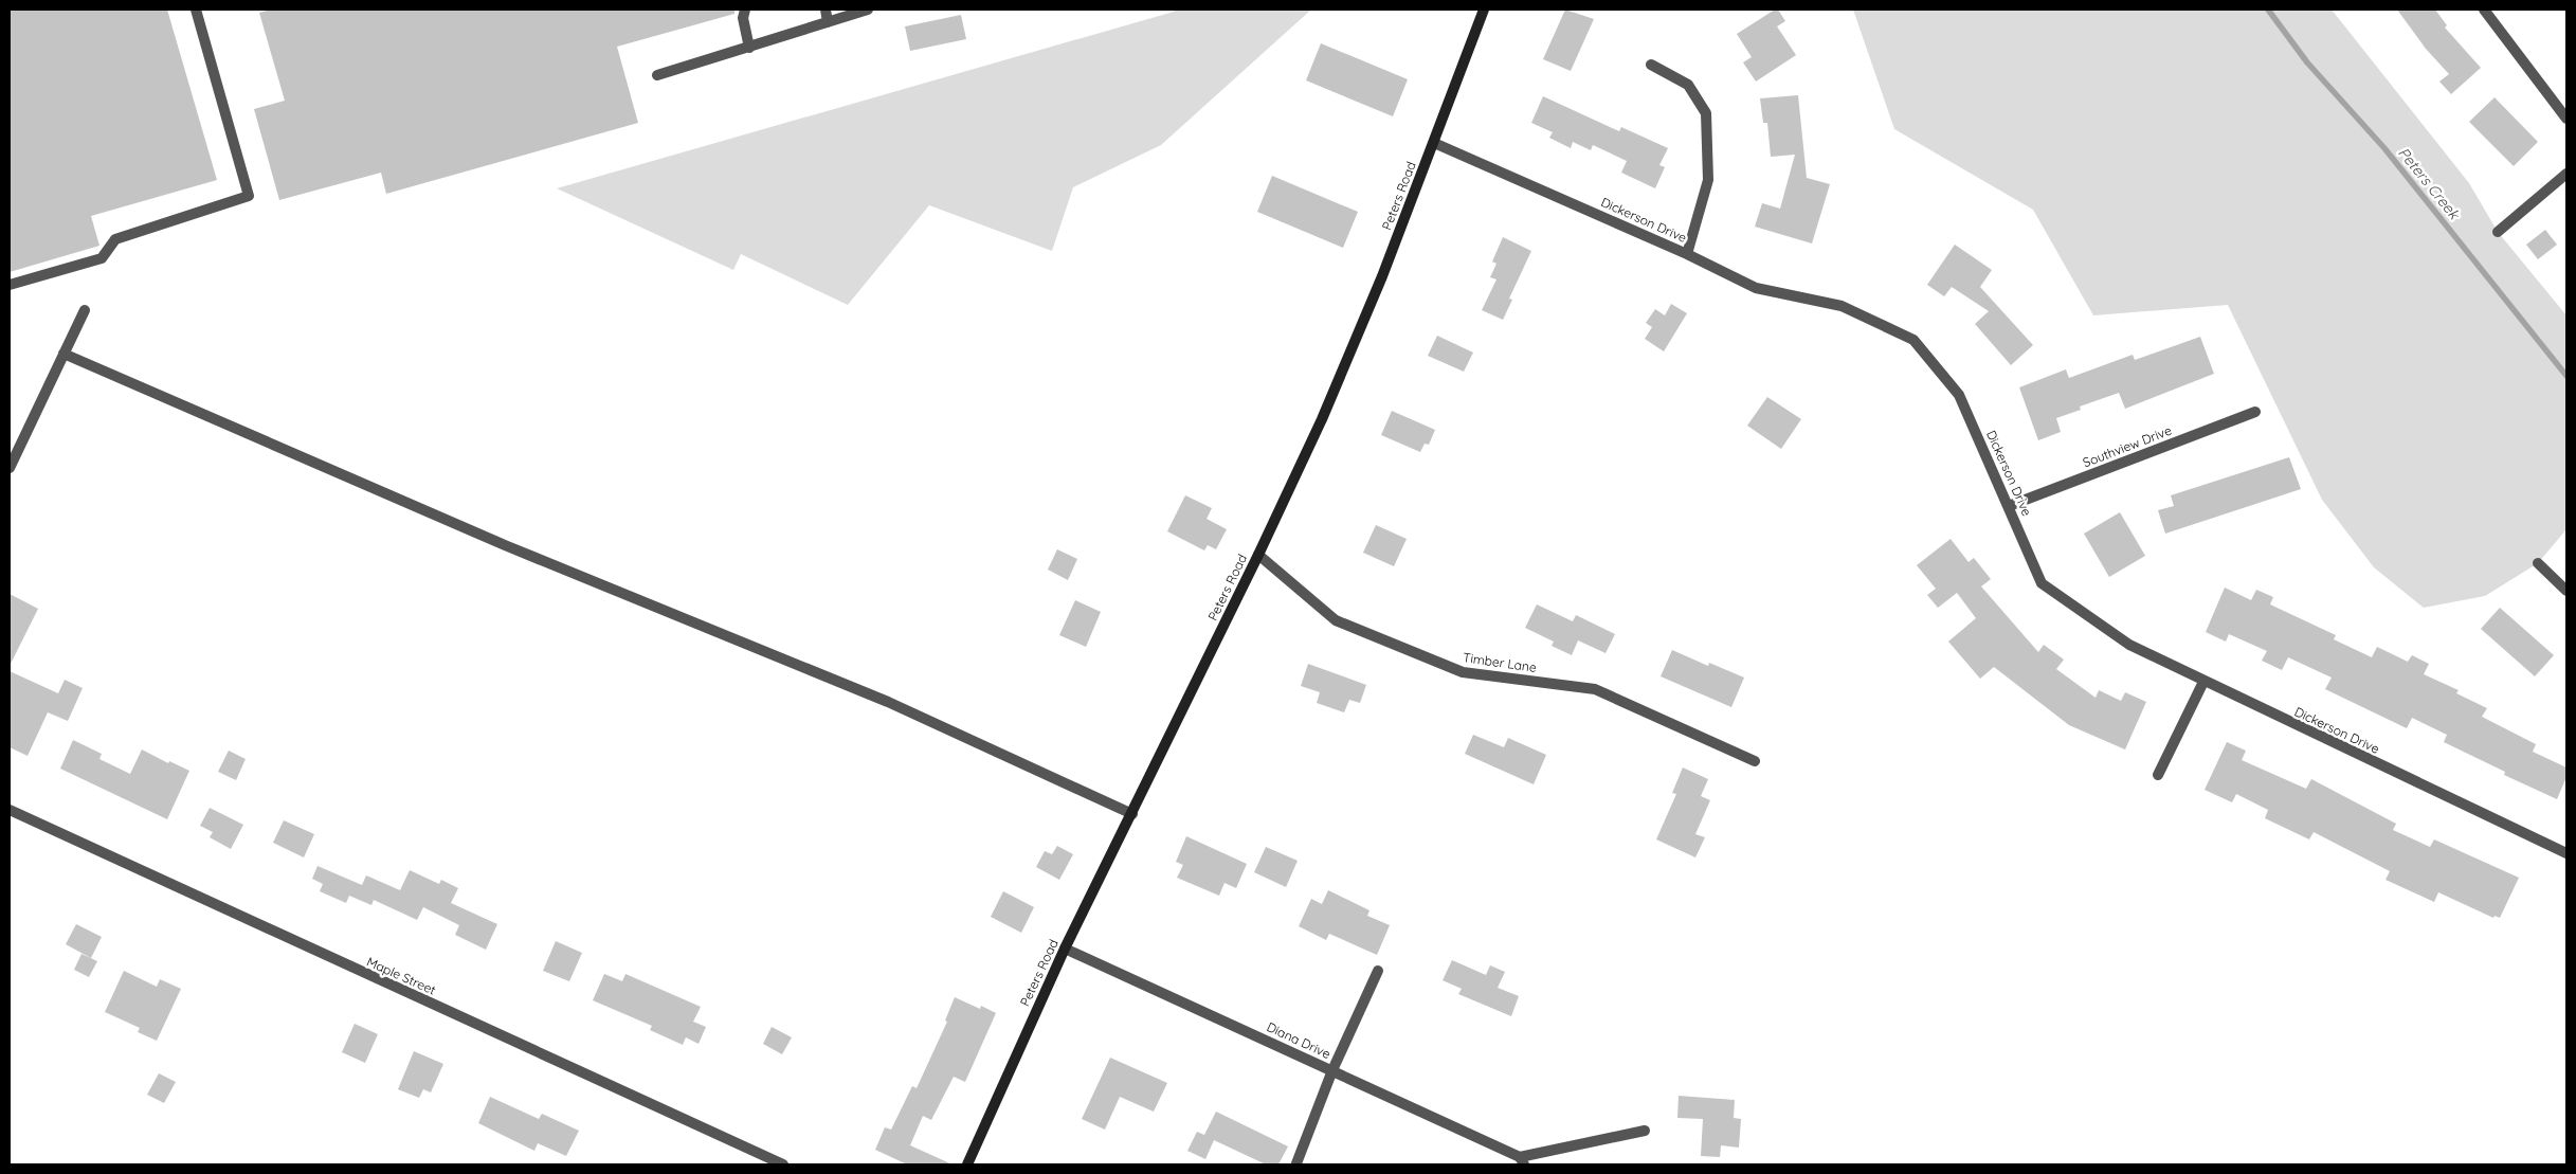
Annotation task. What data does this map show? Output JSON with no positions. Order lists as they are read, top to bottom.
{
  "streets": {
    "street": [
      "Peters Road",
      "Dickerson Drive",
      "Southview Drive",
      "Timber Lane",
      "Maple Street",
      "Diana Drive"
    ]
  },
  "crossings": [
    ["Peters Road", "Dickerson Drive"],
    ["Peters Road", "Timber Lane"],
    ["Peters Road", "Diana Drive"],
    ["Dickerson Drive", "Southview Drive"]
  ],
  "water": ["Peters Creek"]
}
